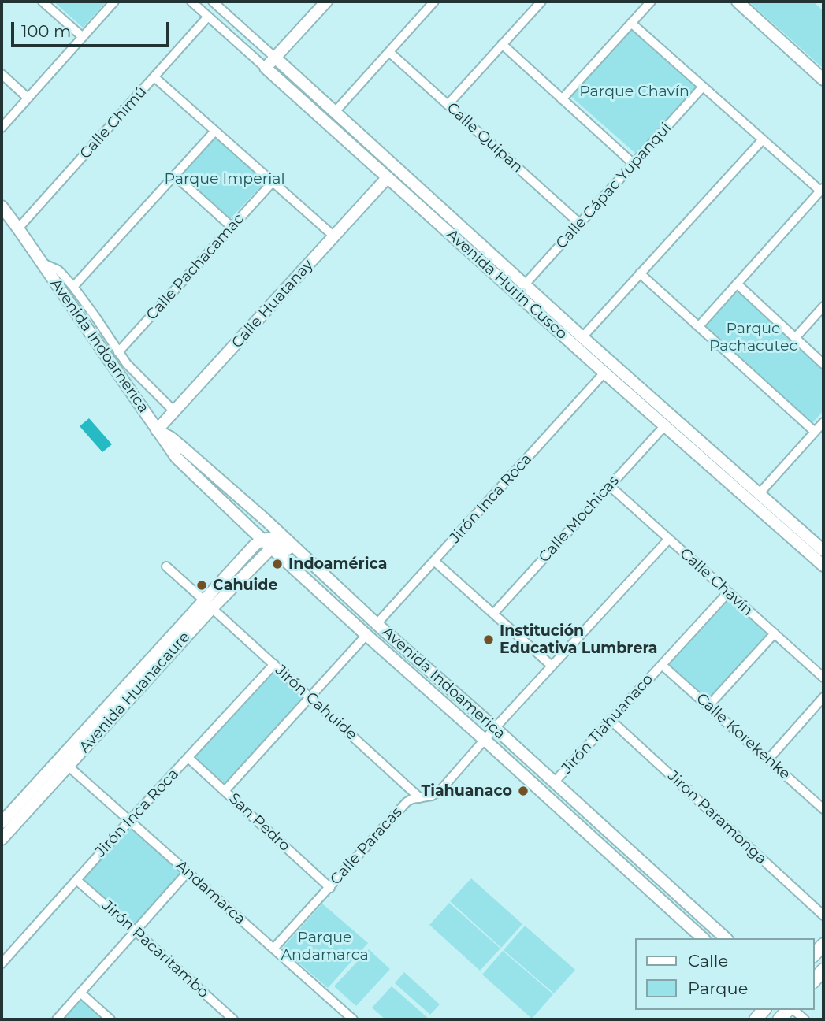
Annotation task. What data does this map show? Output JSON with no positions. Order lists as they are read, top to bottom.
{
  "streets": {
    "street": [
      "Calle Chimú",
      "Calle Quipan",
      "Calle Cápac Yupanqui",
      "Calle Pachacamac",
      "Avenida Hurin Cusco",
      "Calle Huatanay",
      "Avenida Indoamerica",
      "Jirón Inca Roca",
      "Calle Mochicas",
      "Calle Chavín",
      "Avenida Huanacaure",
      "Jirón Cahuide",
      "Jirón Tiahuanaco",
      "Calle Korekenke",
      "Jirón Paramonga",
      "San Pedro",
      "Calle Paracas",
      "Andamarca",
      "Jirón Pacaritambo"
    ]
  },
  "crossings": [
    ["Calle Chimú", "Avenida Hurin Cusco"],
    ["Calle Chimú", "Avenida Indoamerica"],
    ["Calle Quipan", "Calle Cápac Yupanqui"],
    ["Calle Cápac Yupanqui", "Avenida Hurin Cusco"],
    ["Calle Pachacamac", "Avenida Indoamerica"],
    ["Avenida Hurin Cusco", "Calle Huatanay"],
    ["Avenida Hurin Cusco", "Jirón Inca Roca"],
    ["Avenida Hurin Cusco", "Calle Mochicas"],
    ["Calle Huatanay", "Avenida Indoamerica"],
    ["Avenida Indoamerica", "Jirón Inca Roca"],
    ["Avenida Indoamerica", "Avenida Huanacaure"],
    ["Avenida Indoamerica", "Jirón Tiahuanaco"],
    ["Avenida Indoamerica", "Calle Paracas"],
    ["Jirón Inca Roca", "Jirón Cahuide"],
    ["Jirón Inca Roca", "San Pedro"],
    ["Jirón Inca Roca", "Andamarca"],
    ["Jirón Inca Roca", "Jirón Pacaritambo"],
    ["Calle Mochicas", "Calle Chavín"],
    ["Calle Chavín", "Jirón Tiahuanaco"],
    ["Calle Chavín", "Calle Paracas"],
    ["Avenida Huanacaure", "Jirón Cahuide"],
    ["Avenida Huanacaure", "Andamarca"],
    ["Jirón Cahuide", "Calle Paracas"],
    ["Jirón Tiahuanaco", "Calle Korekenke"],
    ["Jirón Tiahuanaco", "Jirón Paramonga"],
    ["San Pedro", "Calle Paracas"],
    ["Calle Paracas", "Andamarca"]
  ],
  "parks": [
    "Parque Chavín",
    "Parque Imperial",
    "Parque Pachacutec",
    "Parque Andamarca"
  ],
  "places": [
    "Indoamérica",
    "Cahuide",
    "Institución Educativa Lumbrera",
    "Tiahuanaco"
  ],
  "legend": ["Calle", "Parque"],
  "scale_bar": "100 m"
}
